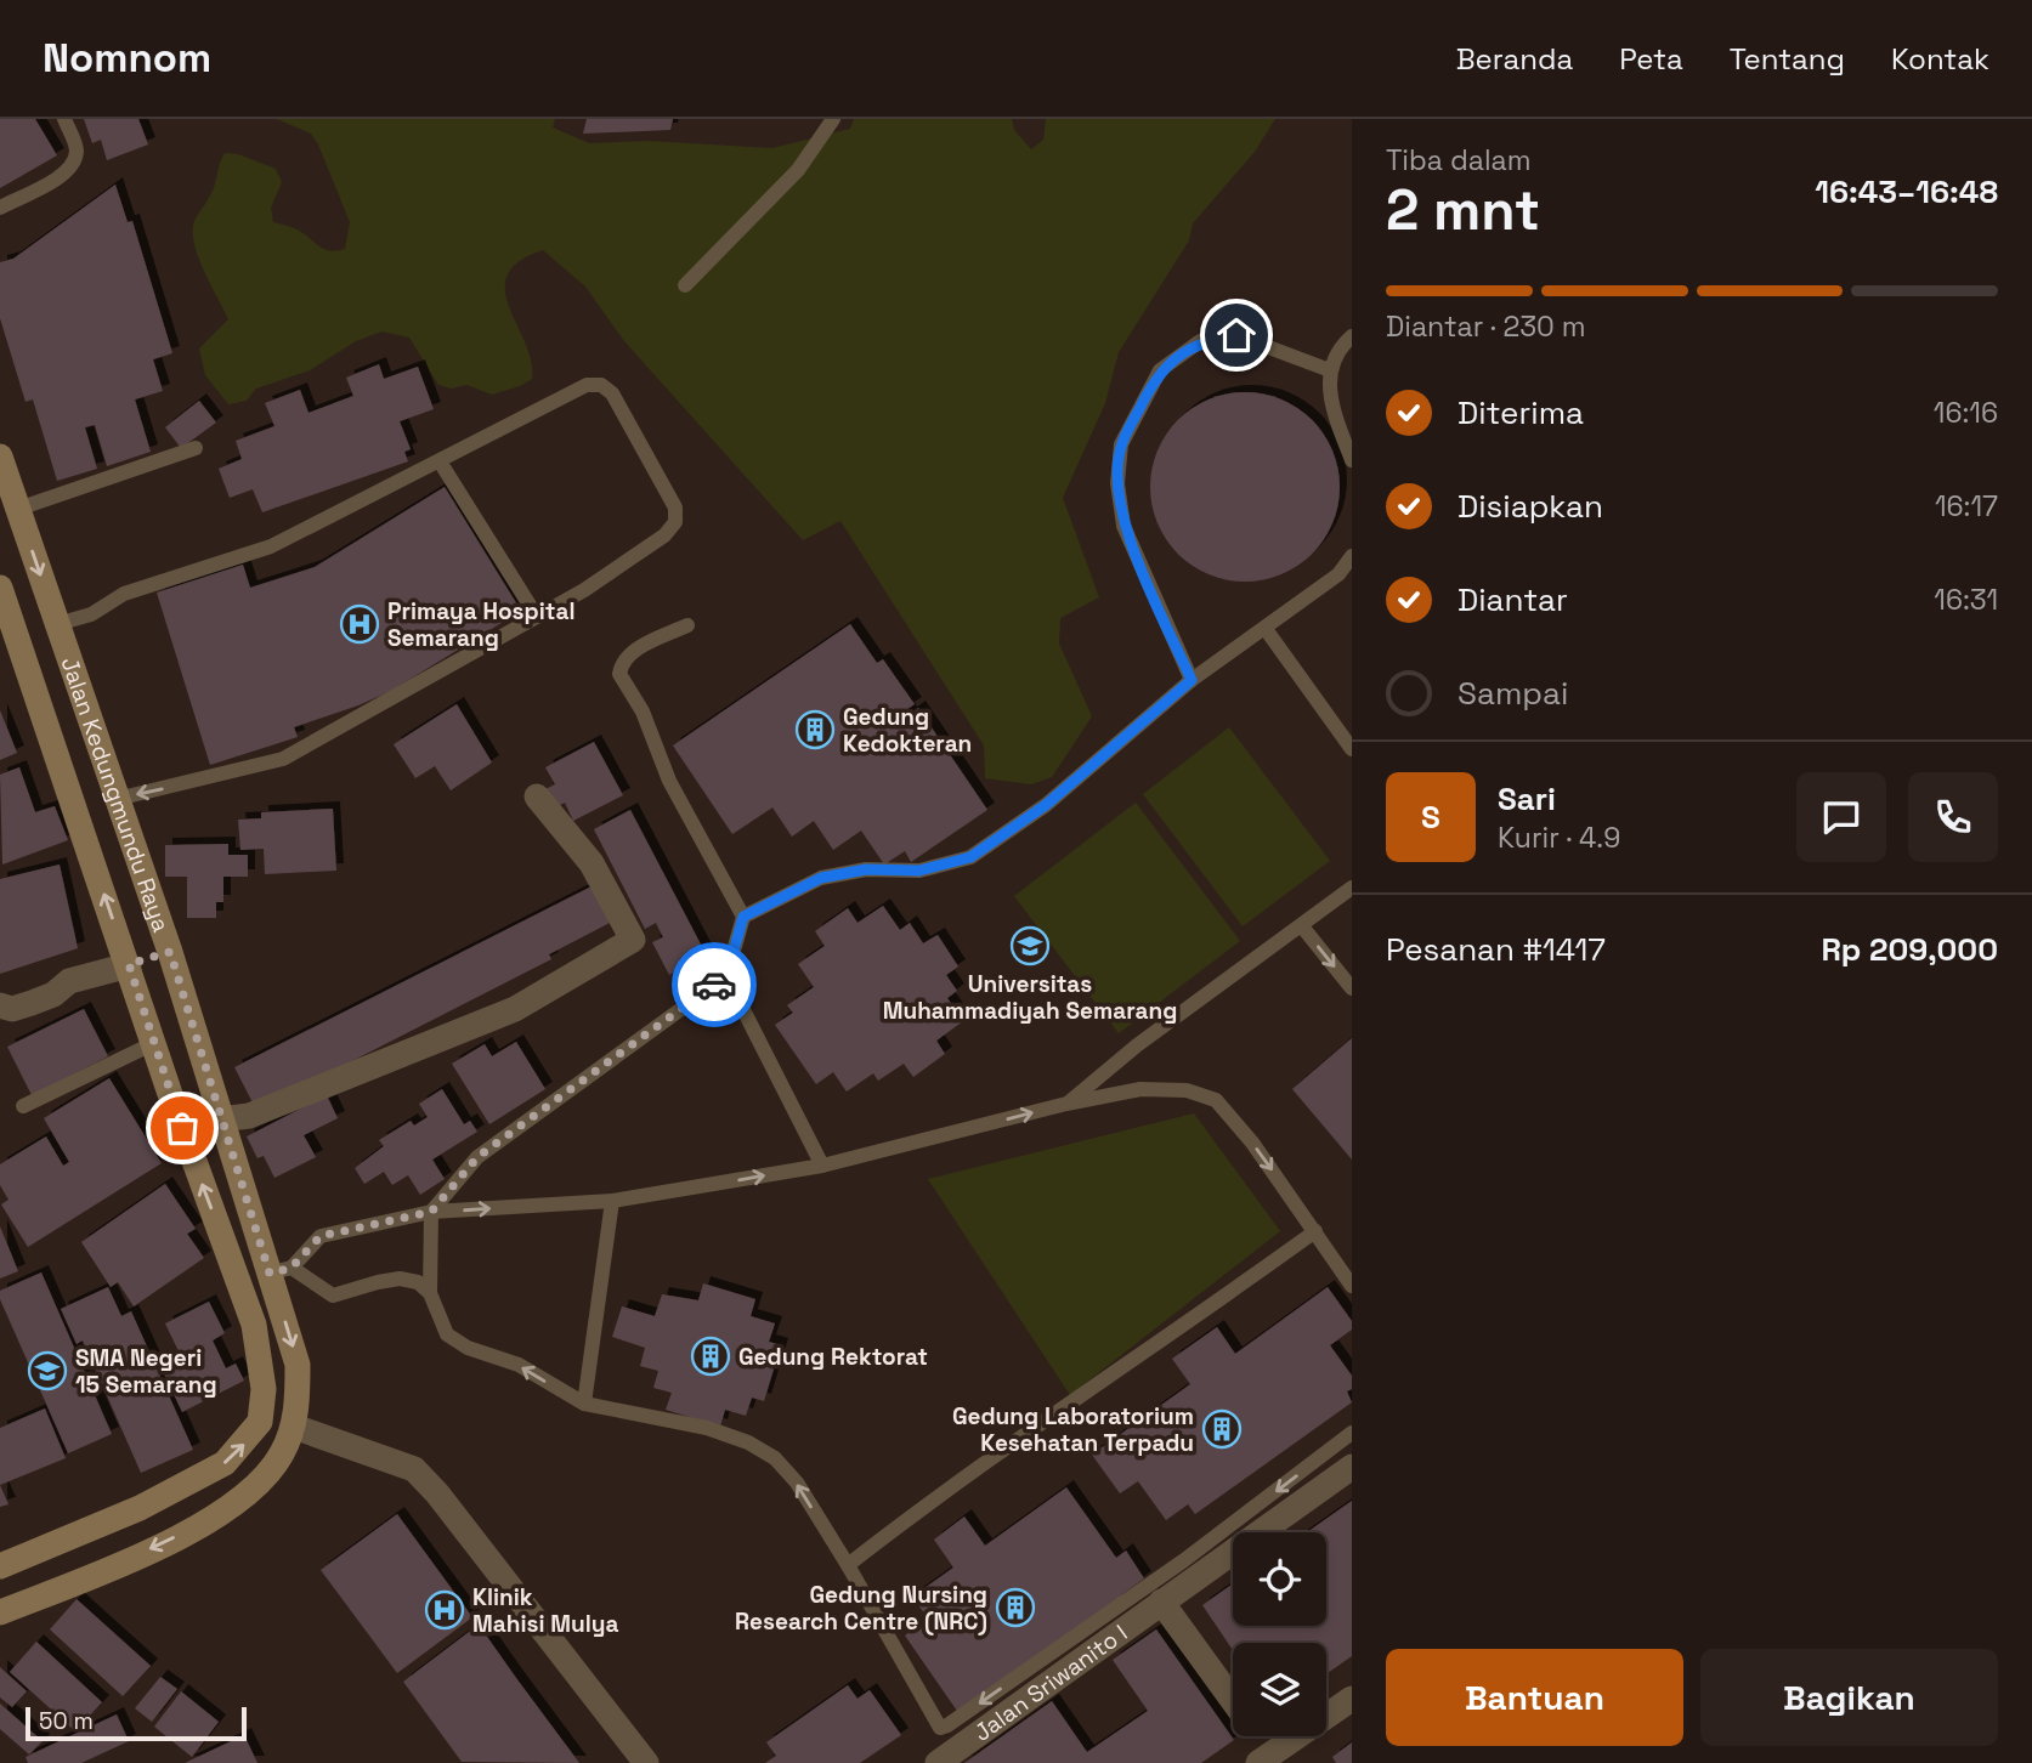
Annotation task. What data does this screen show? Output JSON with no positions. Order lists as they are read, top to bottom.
{
  "streets": {
    "main road": ["Jalan Kedungmundu Raya"],
    "street": ["Jalan Sriwanito I"]
  },
  "places": {
    "hospital": ["Primaya Hospital Semarang", "Klinik Mahisi Mulya"],
    "building": [
      "Gedung Kedokteran",
      "Gedung Rektorat",
      "Gedung Laboratorium Kesehatan Terpadu",
      "Gedung Nursing Research Centre (NRC)"
    ],
    "school or university": ["Universitas Muhammadiyah Semarang", "SMA Negeri 15 Semarang"]
  },
  "scale_bar": "50 m",
  "page": {
    "header": "Nomnom",
    "nav": [
      "Beranda",
      "Peta",
      "Tentang",
      "Kontak"
    ],
    "heading": ["2 mnt", "Tiba dalam", "16:43–16:48"],
    "panel": [
      "Sari",
      "Kurir · 4.9",
      "Pesanan #1417",
      "Rp 209,000"
    ],
    "bar": "Diantar · 230 m",
    "list": [
      ["Diterima", "16:16"],
      ["Disiapkan", "16:17"],
      ["Diantar", "16:31"],
      "Sampai"
    ],
    "round": "S",
    "buttons": ["Bantuan", "Bagikan"],
    "scale": "50 m"
  }
}
